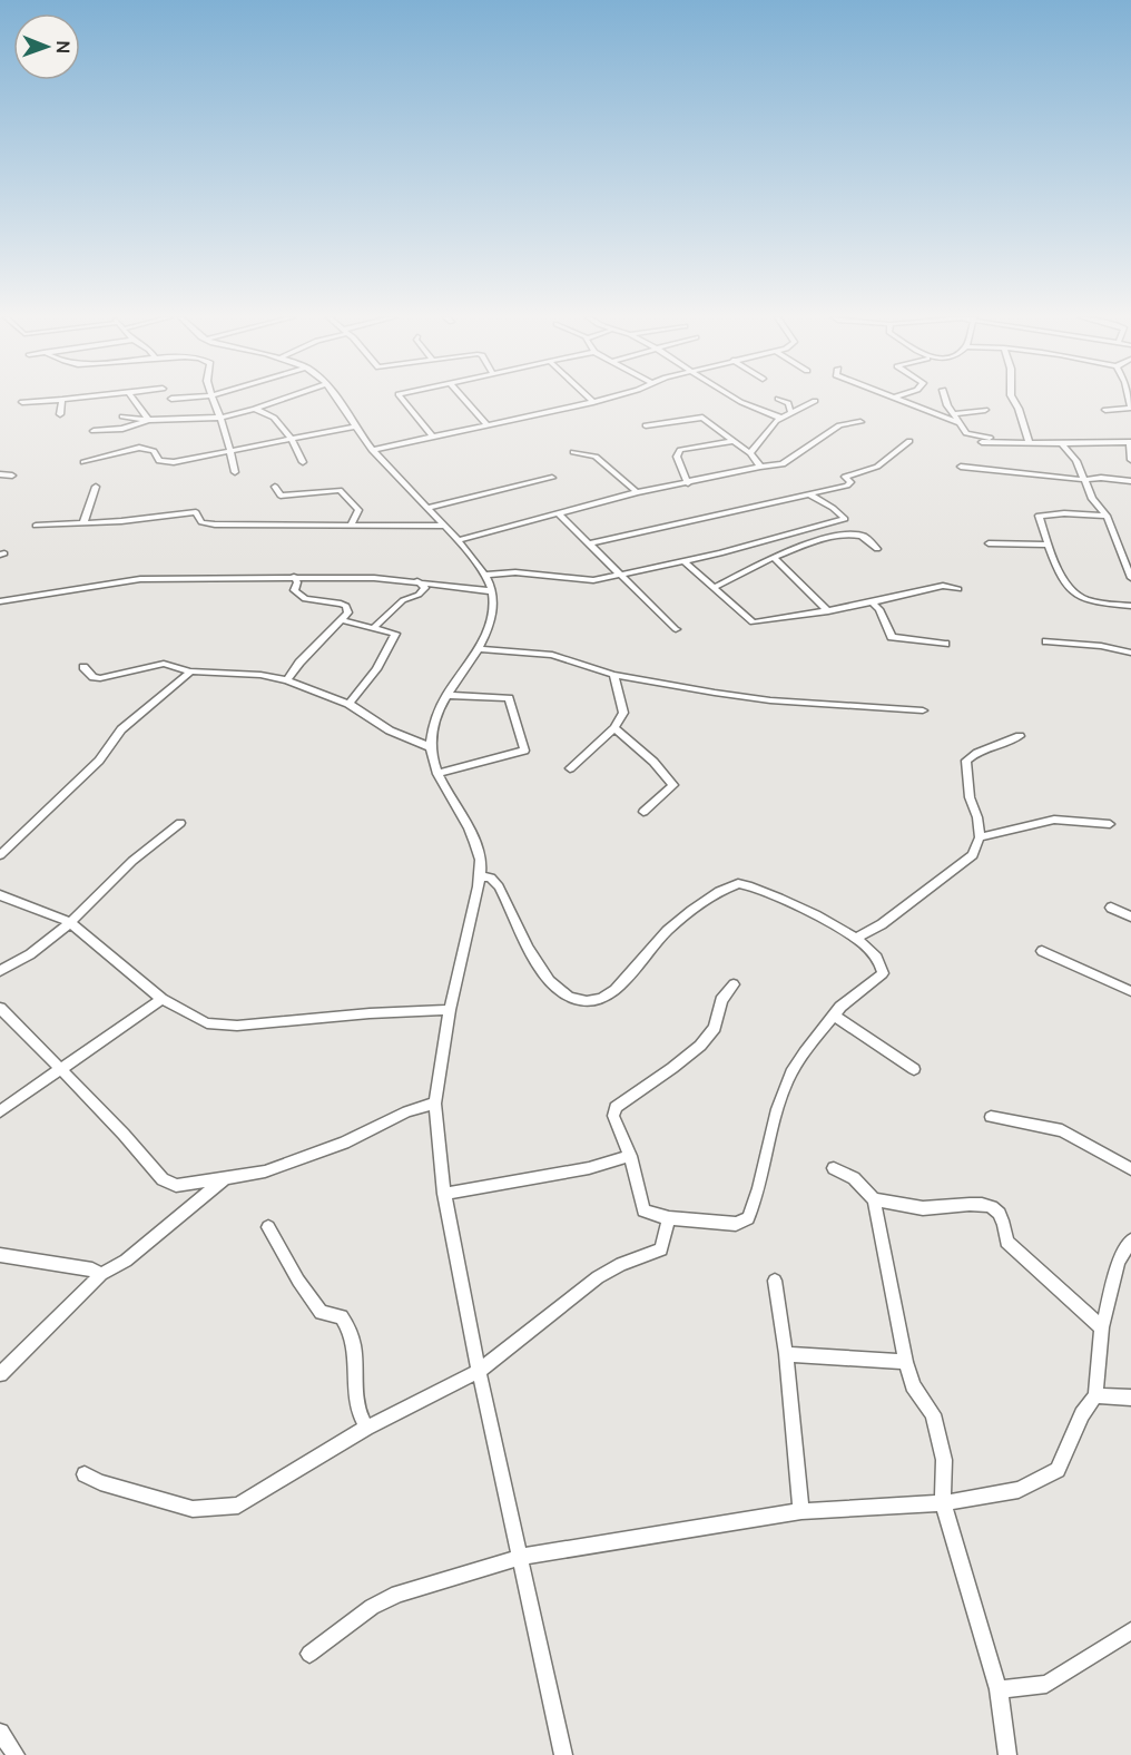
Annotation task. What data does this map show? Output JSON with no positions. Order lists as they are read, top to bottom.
{
  "north": "right"
}
